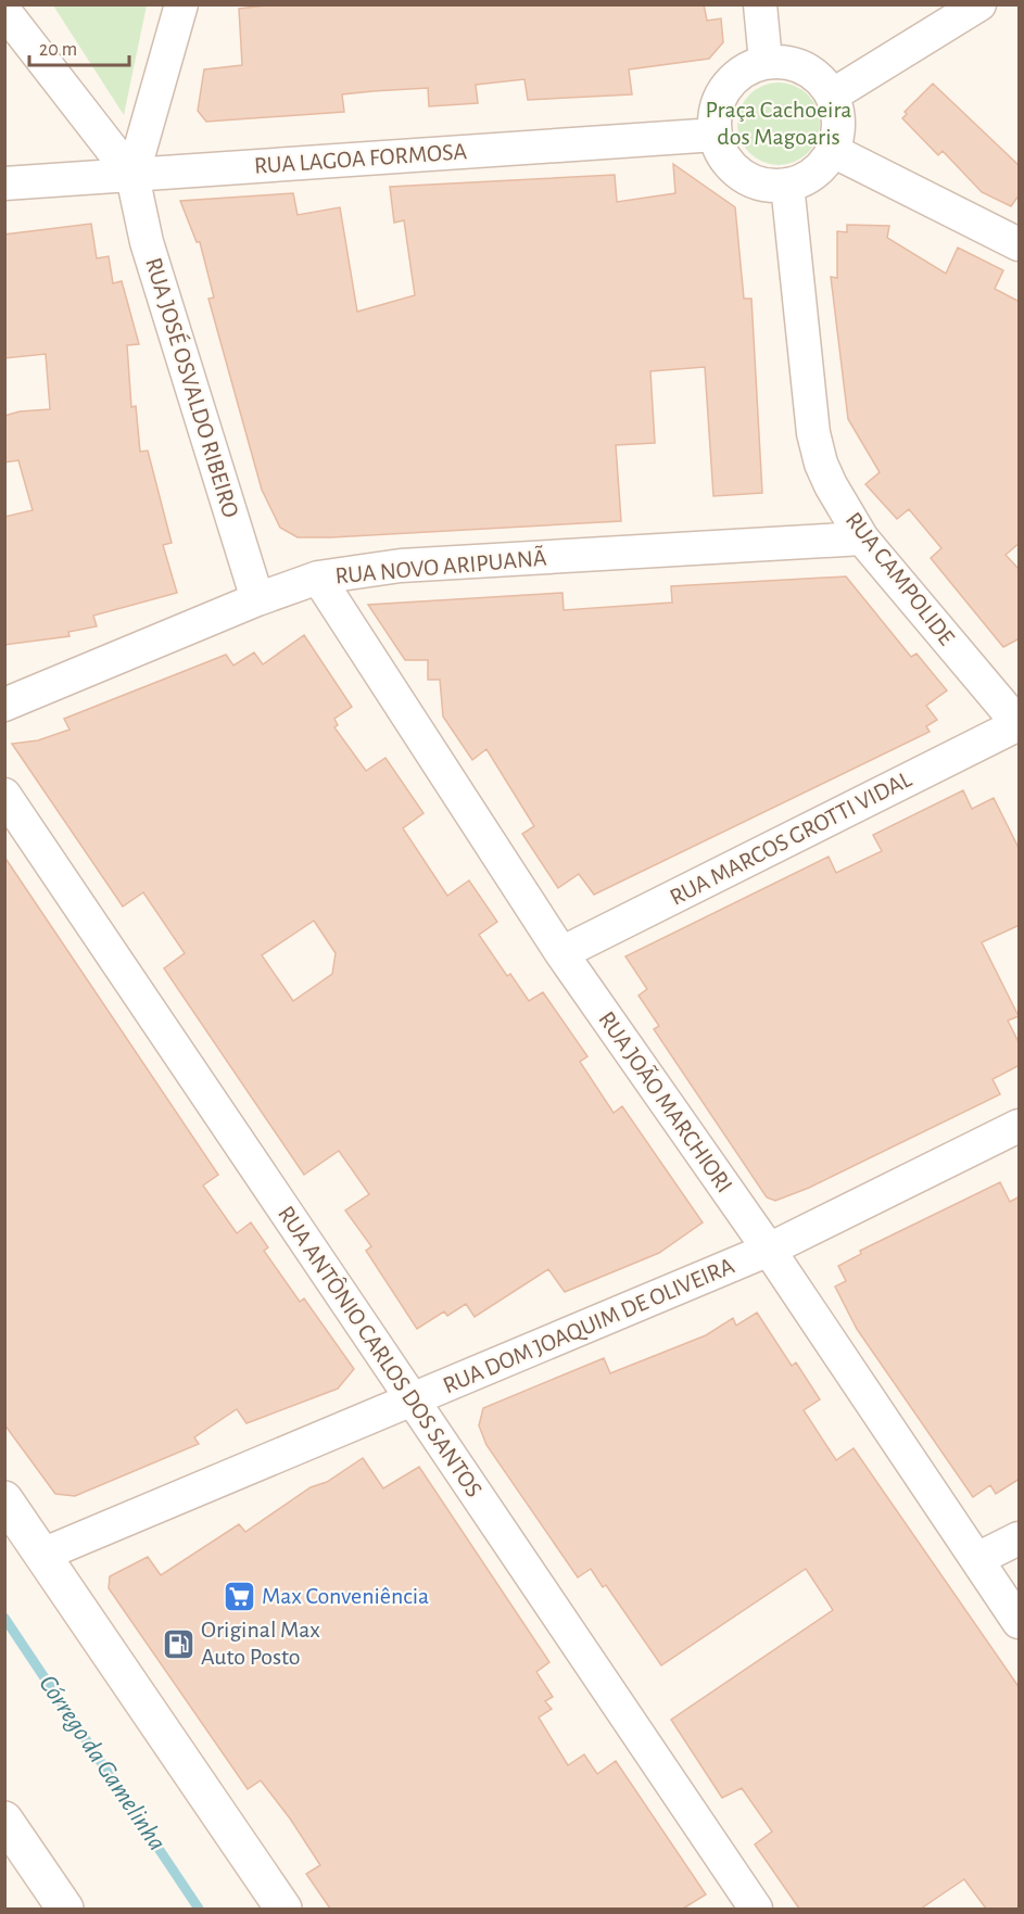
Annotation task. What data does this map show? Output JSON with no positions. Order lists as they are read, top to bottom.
{
  "streets": {
    "street": [
      "RUA LAGOA FORMOSA",
      "RUA JOSÉ OSVALDO RIBEIRO",
      "RUA NOVO ARIPUANÃ",
      "RUA CAMPOLIDE",
      "RUA MARCOS GROTTI VIDAL",
      "RUA JOÃO MARCHIORI",
      "RUA DOM JOAQUIM DE OLIVEIRA",
      "RUA ANTÔNIO CARLOS DOS SANTOS"
    ]
  },
  "crossings": [
    ["RUA LAGOA FORMOSA", "RUA JOSÉ OSVALDO RIBEIRO"],
    ["RUA LAGOA FORMOSA", "RUA CAMPOLIDE"],
    ["RUA JOSÉ OSVALDO RIBEIRO", "RUA NOVO ARIPUANÃ"],
    ["RUA NOVO ARIPUANÃ", "RUA CAMPOLIDE"],
    ["RUA NOVO ARIPUANÃ", "RUA JOÃO MARCHIORI"],
    ["RUA CAMPOLIDE", "RUA MARCOS GROTTI VIDAL"],
    ["RUA MARCOS GROTTI VIDAL", "RUA JOÃO MARCHIORI"],
    ["RUA JOÃO MARCHIORI", "RUA DOM JOAQUIM DE OLIVEIRA"],
    ["RUA DOM JOAQUIM DE OLIVEIRA", "RUA ANTÔNIO CARLOS DOS SANTOS"]
  ],
  "water": ["Córrego da Gamelinha"],
  "parks": ["Praça Cachoeira dos Magoaris"],
  "places": {
    "supermarket": ["Max Conveniência"],
    "fuel station": ["Original Max Auto Posto"]
  },
  "scale_bar": "20 m"
}
